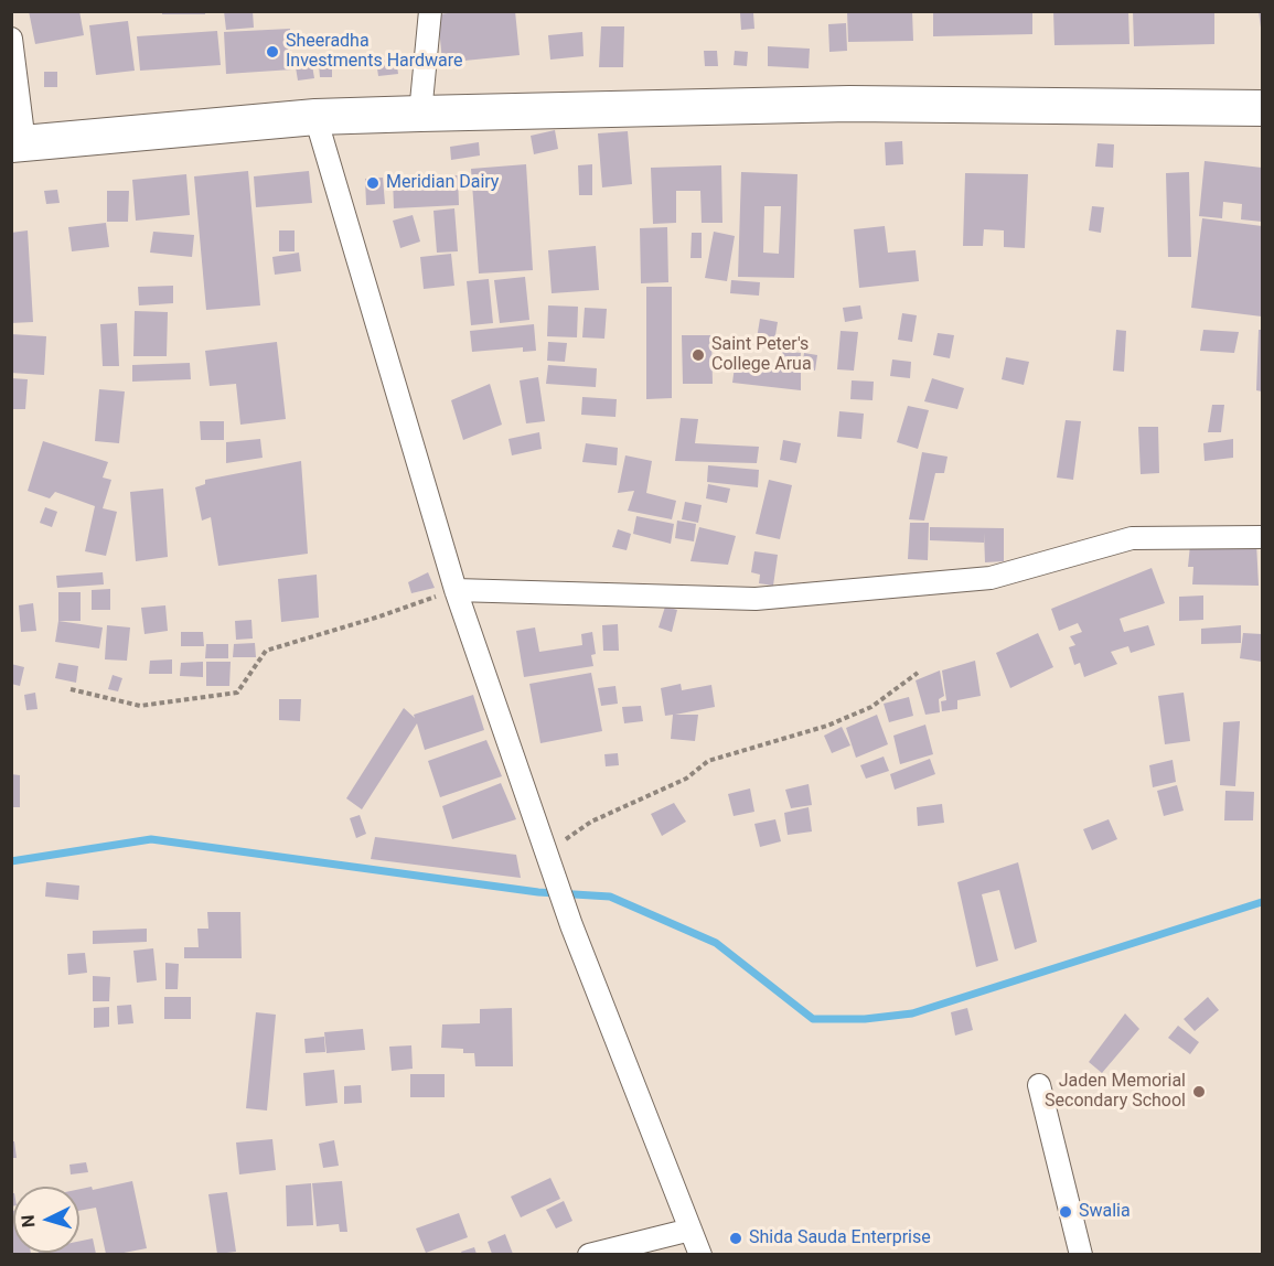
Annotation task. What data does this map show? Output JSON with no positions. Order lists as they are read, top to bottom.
{
  "places": [
    "Sheeradha Investments Hardware",
    "Meridian Dairy",
    "Saint Peter's College Arua",
    "Jaden Memorial Secondary School",
    "Swalia",
    "Shida Sauda Enterprise"
  ],
  "north": "left"
}
